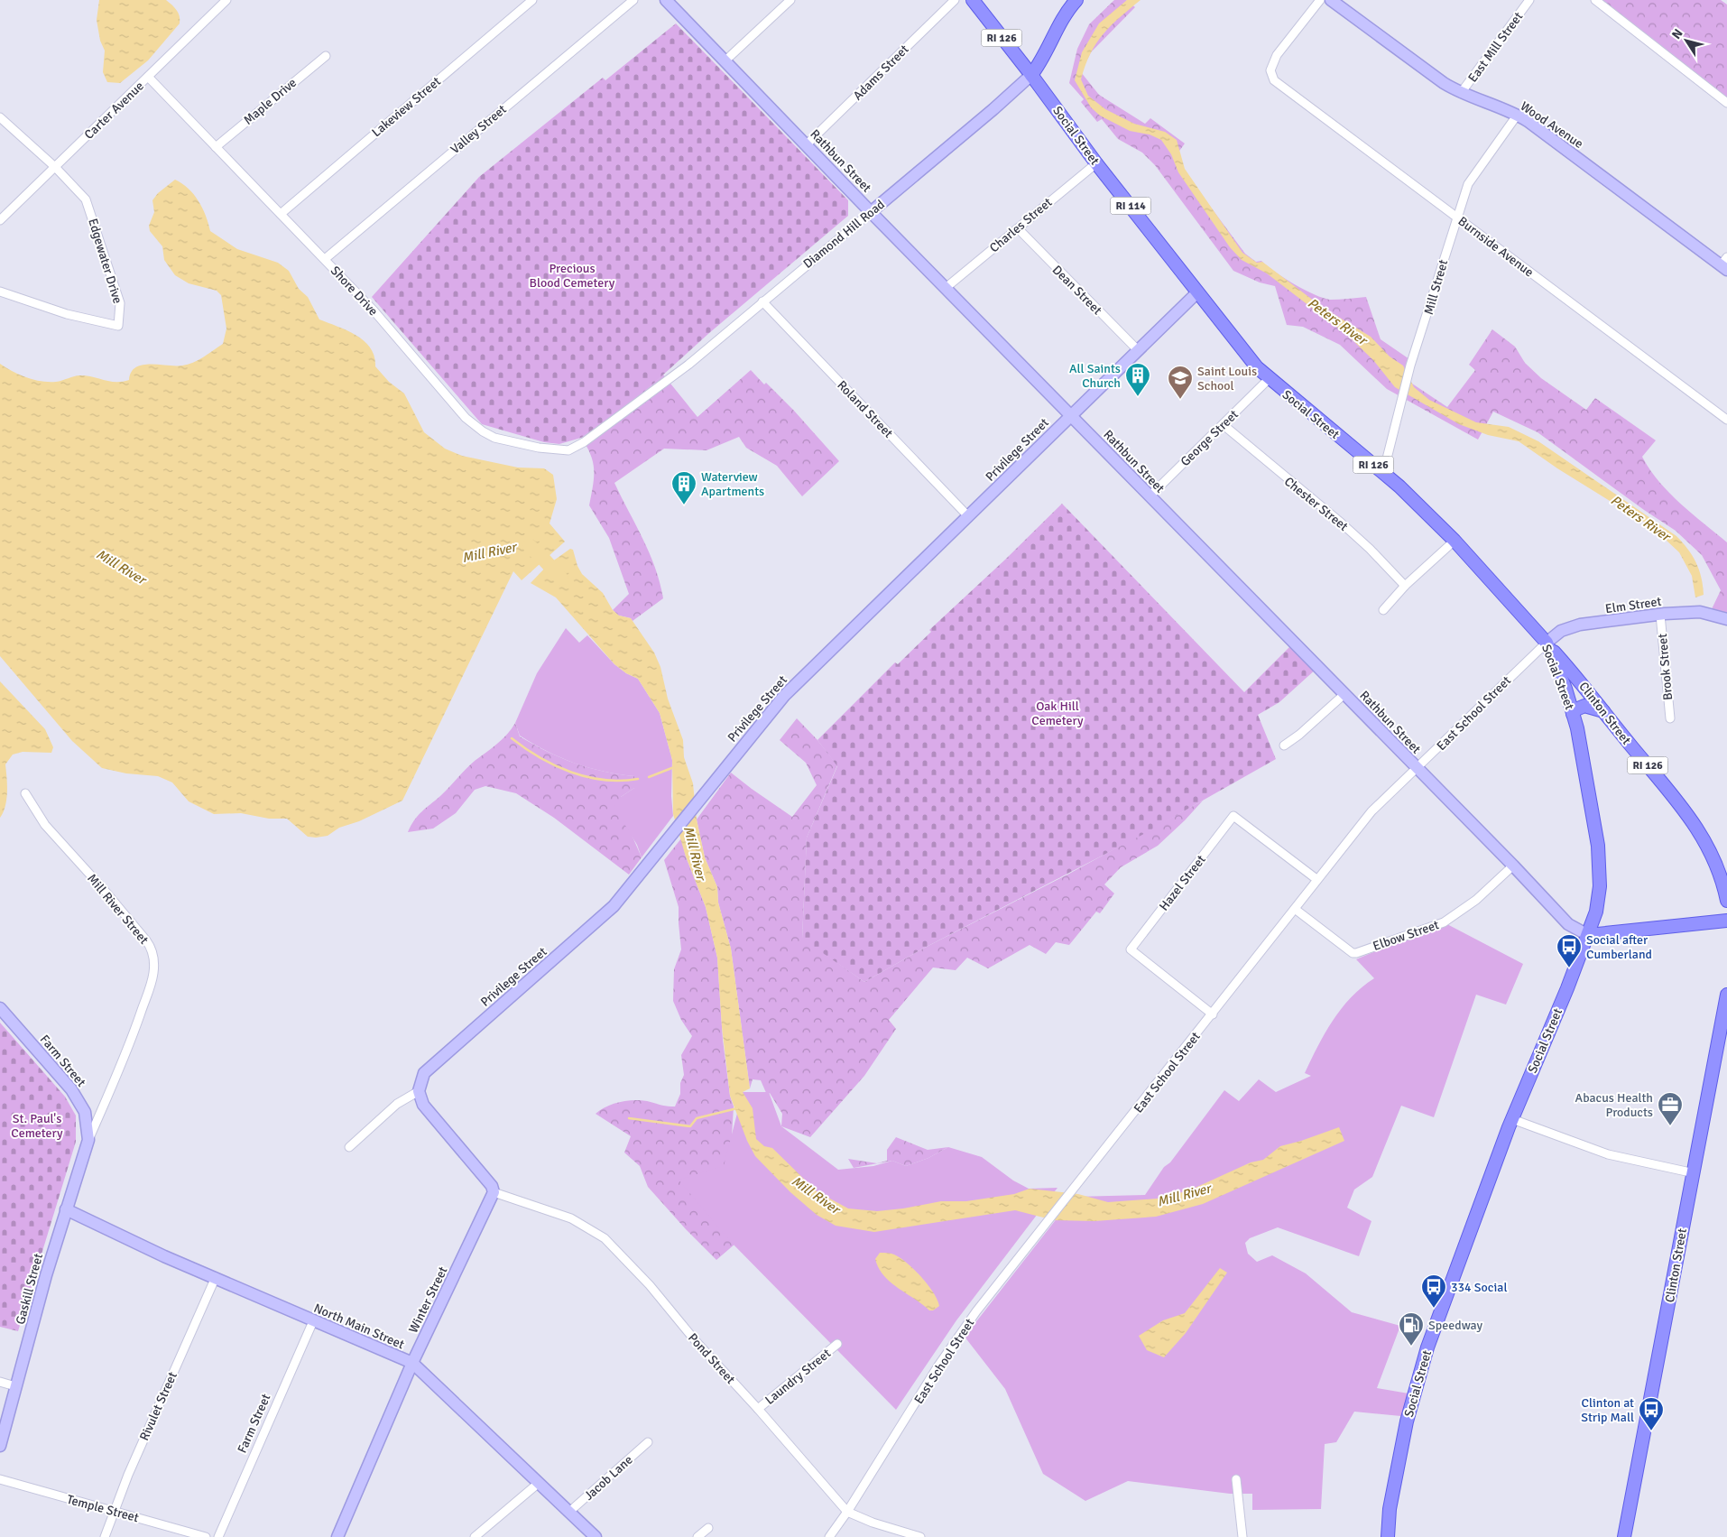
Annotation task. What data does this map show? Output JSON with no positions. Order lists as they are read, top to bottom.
{
  "streets": {
    "main road": [
      "RI 126",
      "Wood Avenue",
      "Social Street",
      "Rathbun Street",
      "RI 114",
      "Diamond Hill Road",
      "Privilege Street",
      "Elm Street",
      "Clinton Street",
      "Farm Street",
      "Gaskill Street",
      "Winter Street",
      "North Main Street"
    ],
    "street": [
      "East Mill Street",
      "Adams Street",
      "Maple Drive",
      "Lakeview Street",
      "Carter Avenue",
      "Valley Street",
      "Charles Street",
      "Burnside Avenue",
      "Edgewater Drive",
      "Mill Street",
      "Dean Street",
      "Shore Drive",
      "Roland Street",
      "George Street",
      "Chester Street",
      "Brook Street",
      "East School Street",
      "Hazel Street",
      "Mill River Street",
      "Elbow Street",
      "Pond Street",
      "Laundry Street",
      "Rivulet Street",
      "Jacob Lane",
      "Temple Street"
    ]
  },
  "crossings": [
    ["East Mill Street", "Wood Avenue"],
    ["Adams Street", "Rathbun Street"],
    ["Maple Drive", "Shore Drive"],
    ["Lakeview Street", "Shore Drive"],
    ["Carter Avenue", "Edgewater Drive"],
    ["Carter Avenue", "Shore Drive"],
    ["Wood Avenue", "Mill Street"],
    ["Valley Street", "Shore Drive"],
    ["Social Street", "Rathbun Street"],
    ["Social Street", "Charles Street"],
    ["Social Street", "Diamond Hill Road"],
    ["Social Street", "Mill Street"],
    ["Social Street", "George Street"],
    ["Social Street", "Privilege Street"],
    ["Social Street", "Elm Street"],
    ["Social Street", "East School Street"],
    ["Social Street", "Clinton Street"],
    ["Rathbun Street", "Charles Street"],
    ["Rathbun Street", "Diamond Hill Road"],
    ["Rathbun Street", "George Street"],
    ["Rathbun Street", "Privilege Street"],
    ["Rathbun Street", "East School Street"],
    ["Rathbun Street", "Elbow Street"],
    ["Charles Street", "Dean Street"],
    ["Diamond Hill Road", "Shore Drive"],
    ["Diamond Hill Road", "Roland Street"],
    ["Burnside Avenue", "Mill Street"],
    ["Dean Street", "Privilege Street"],
    ["Roland Street", "Privilege Street"],
    ["George Street", "Chester Street"],
    ["Elm Street", "Brook Street"],
    ["Elm Street", "East School Street"],
    ["Elm Street", "Clinton Street"],
    ["East School Street", "Clinton Street"],
    ["East School Street", "Hazel Street"],
    ["East School Street", "Elbow Street"],
    ["East School Street", "Pond Street"],
    ["Mill River Street", "Farm Street"],
    ["Mill River Street", "Gaskill Street"],
    ["Farm Street", "Gaskill Street"],
    ["Farm Street", "North Main Street"],
    ["Gaskill Street", "North Main Street"],
    ["Winter Street", "North Main Street"],
    ["Winter Street", "Pond Street"],
    ["North Main Street", "Rivulet Street"],
    ["North Main Street", "Jacob Lane"],
    ["Pond Street", "Laundry Street"],
    ["Rivulet Street", "Temple Street"]
  ],
  "water": ["Peters River", "Mill River"],
  "parks": ["Precious Blood Cemetery", "Oak Hill Cemetery", "St. Paul's Cemetery"],
  "places": {
    "building": ["All Saints Church", "Waterview Apartments"],
    "school or university": ["Saint Louis School"],
    "bus stop": ["Social after Cumberland", "334 Social", "Clinton at Strip Mall"],
    "office": ["Abacus Health Products"],
    "fuel station": ["Speedway"]
  },
  "north": "top left"
}
